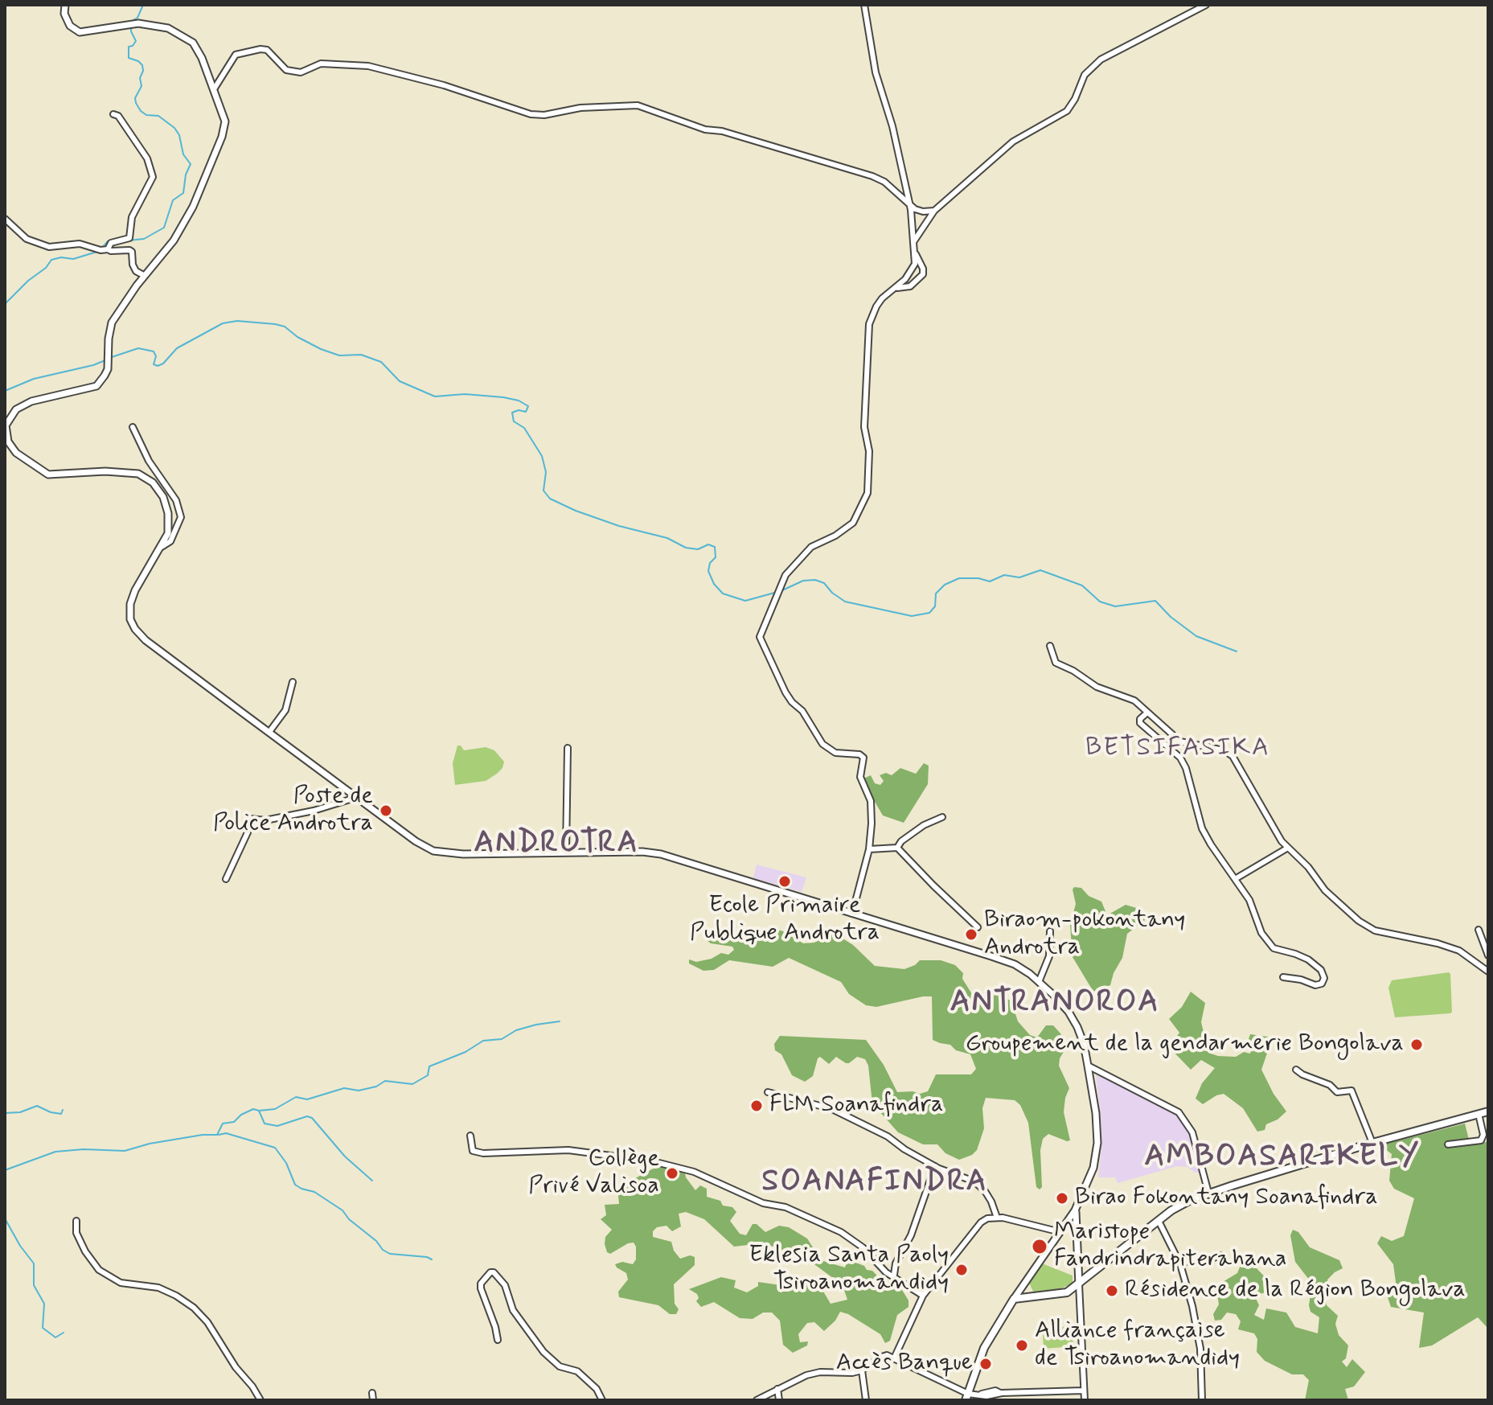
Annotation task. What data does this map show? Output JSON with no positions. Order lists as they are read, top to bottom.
{
  "districts": [
    "BETSIFASIKA",
    "ANDROTRA",
    "ANTRANOROA",
    "AMBOASARIKELY",
    "SOANAFINDRA"
  ],
  "places": [
    "Poste de Police Androtra",
    "Ecole Primaire Publique Androtra",
    "Biraom-pokontany Androtra",
    "Groupement de la gendarmerie Bongolava",
    "FLM Soanafindra",
    "Collège Privé Valisoa",
    "Birao Fokontany Soanafindra",
    "Maristope Fandrindrapiterahana",
    "Eklesia Santa Paoly Tsiroanomandidy",
    "Résidence de la Région Bongolava",
    "Alliance française de Tsiroanomandidy",
    "Accès Banque"
  ]
}
